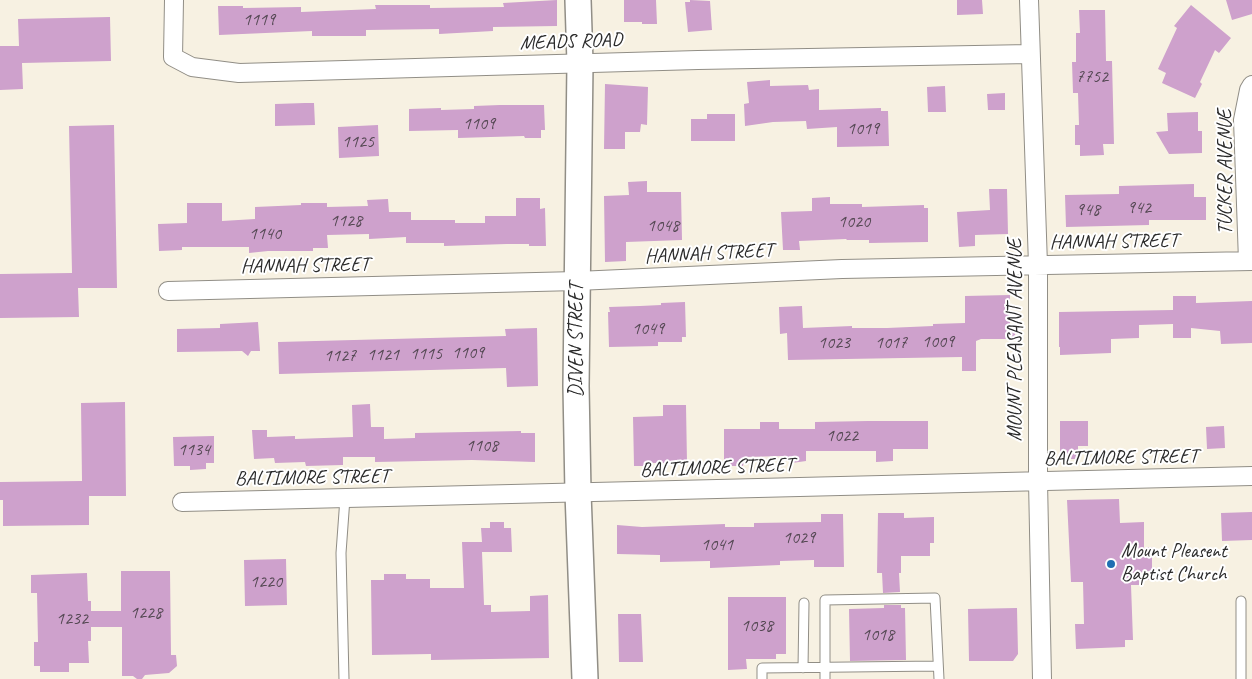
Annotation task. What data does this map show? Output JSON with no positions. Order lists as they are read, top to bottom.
{
  "streets": {
    "main road": ["DIVEN STREET"],
    "street": [
      "MEADS ROAD",
      "TUCKER AVENUE",
      "HANNAH STREET",
      "MOUNT PLEASANT AVENUE",
      "BALTIMORE STREET"
    ]
  },
  "crossings": [
    ["MEADS ROAD", "DIVEN STREET"],
    ["MEADS ROAD", "MOUNT PLEASANT AVENUE"],
    ["TUCKER AVENUE", "HANNAH STREET"],
    ["HANNAH STREET", "DIVEN STREET"],
    ["HANNAH STREET", "MOUNT PLEASANT AVENUE"],
    ["DIVEN STREET", "BALTIMORE STREET"],
    ["MOUNT PLEASANT AVENUE", "BALTIMORE STREET"]
  ],
  "places": ["Mount Pleasent Baptist Church"],
  "house_numbers": [
    "1119",
    "7752",
    "1109",
    "1019",
    "1125",
    "942",
    "948",
    "1128",
    "1020",
    "1048",
    "1140",
    "1049",
    "1009",
    "1023",
    "1017",
    "1109",
    "1115",
    "1121",
    "1127",
    "1022",
    "1108",
    "1134",
    "1029",
    "1041",
    "1220",
    "1228",
    "1232",
    "1038",
    "1018"
  ]
}
